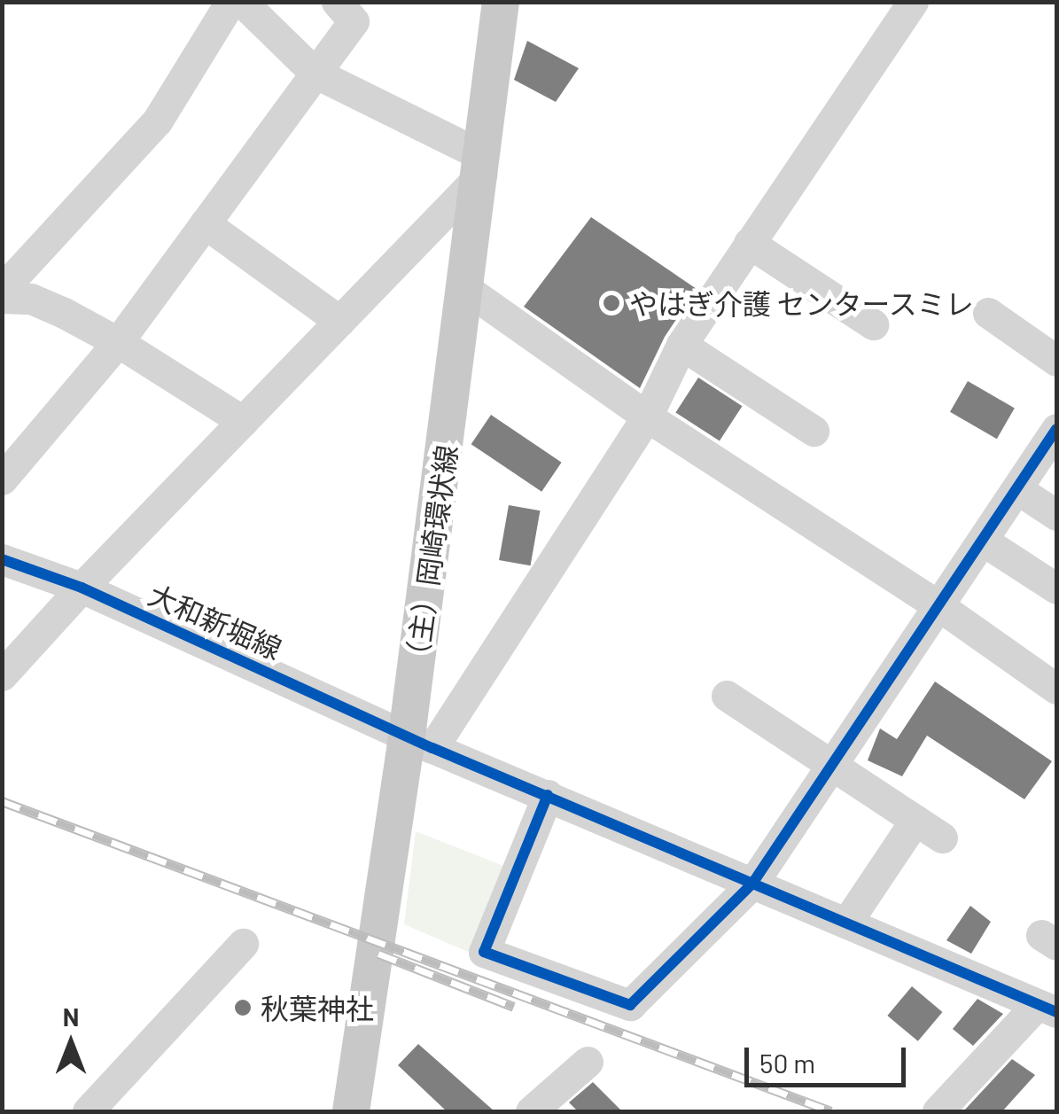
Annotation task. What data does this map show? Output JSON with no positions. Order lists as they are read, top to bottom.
{
  "streets": {
    "main road": ["（主）岡崎環状線"],
    "street": ["大和新堀線"]
  },
  "crossings": [
    ["（主）岡崎環状線", "大和新堀線"]
  ],
  "places": ["やはぎ介護 センタースミレ", "秋葉神社"],
  "scale_bar": "50 m",
  "north": "top"
}
